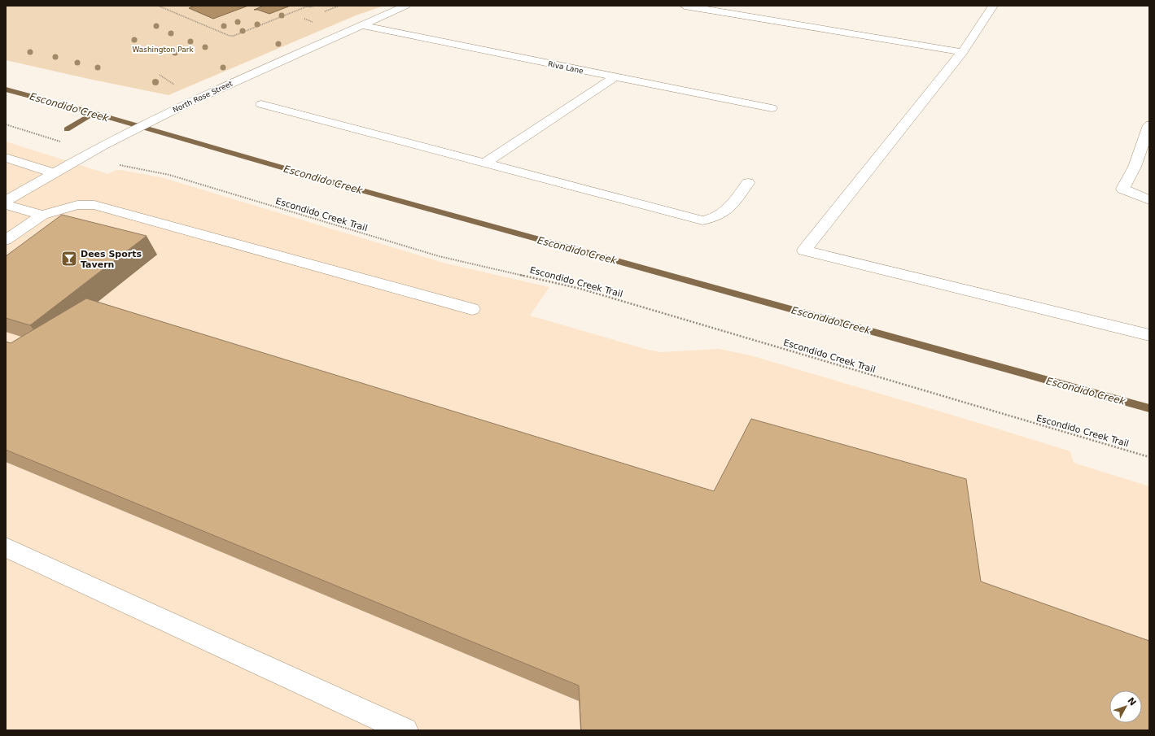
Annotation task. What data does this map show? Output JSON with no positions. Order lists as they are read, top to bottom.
{
  "streets": {
    "street": ["Riva Lane", "North Rose Street"],
    "path": ["Escondido Creek Trail"]
  },
  "crossings": [
    ["Riva Lane", "North Rose Street"],
    ["North Rose Street", "Escondido Creek Trail"]
  ],
  "water": ["Escondido Creek"],
  "parks": ["Washington Park"],
  "places": {
    "bar": ["Dees Sports Tavern"]
  },
  "north": "top right"
}
